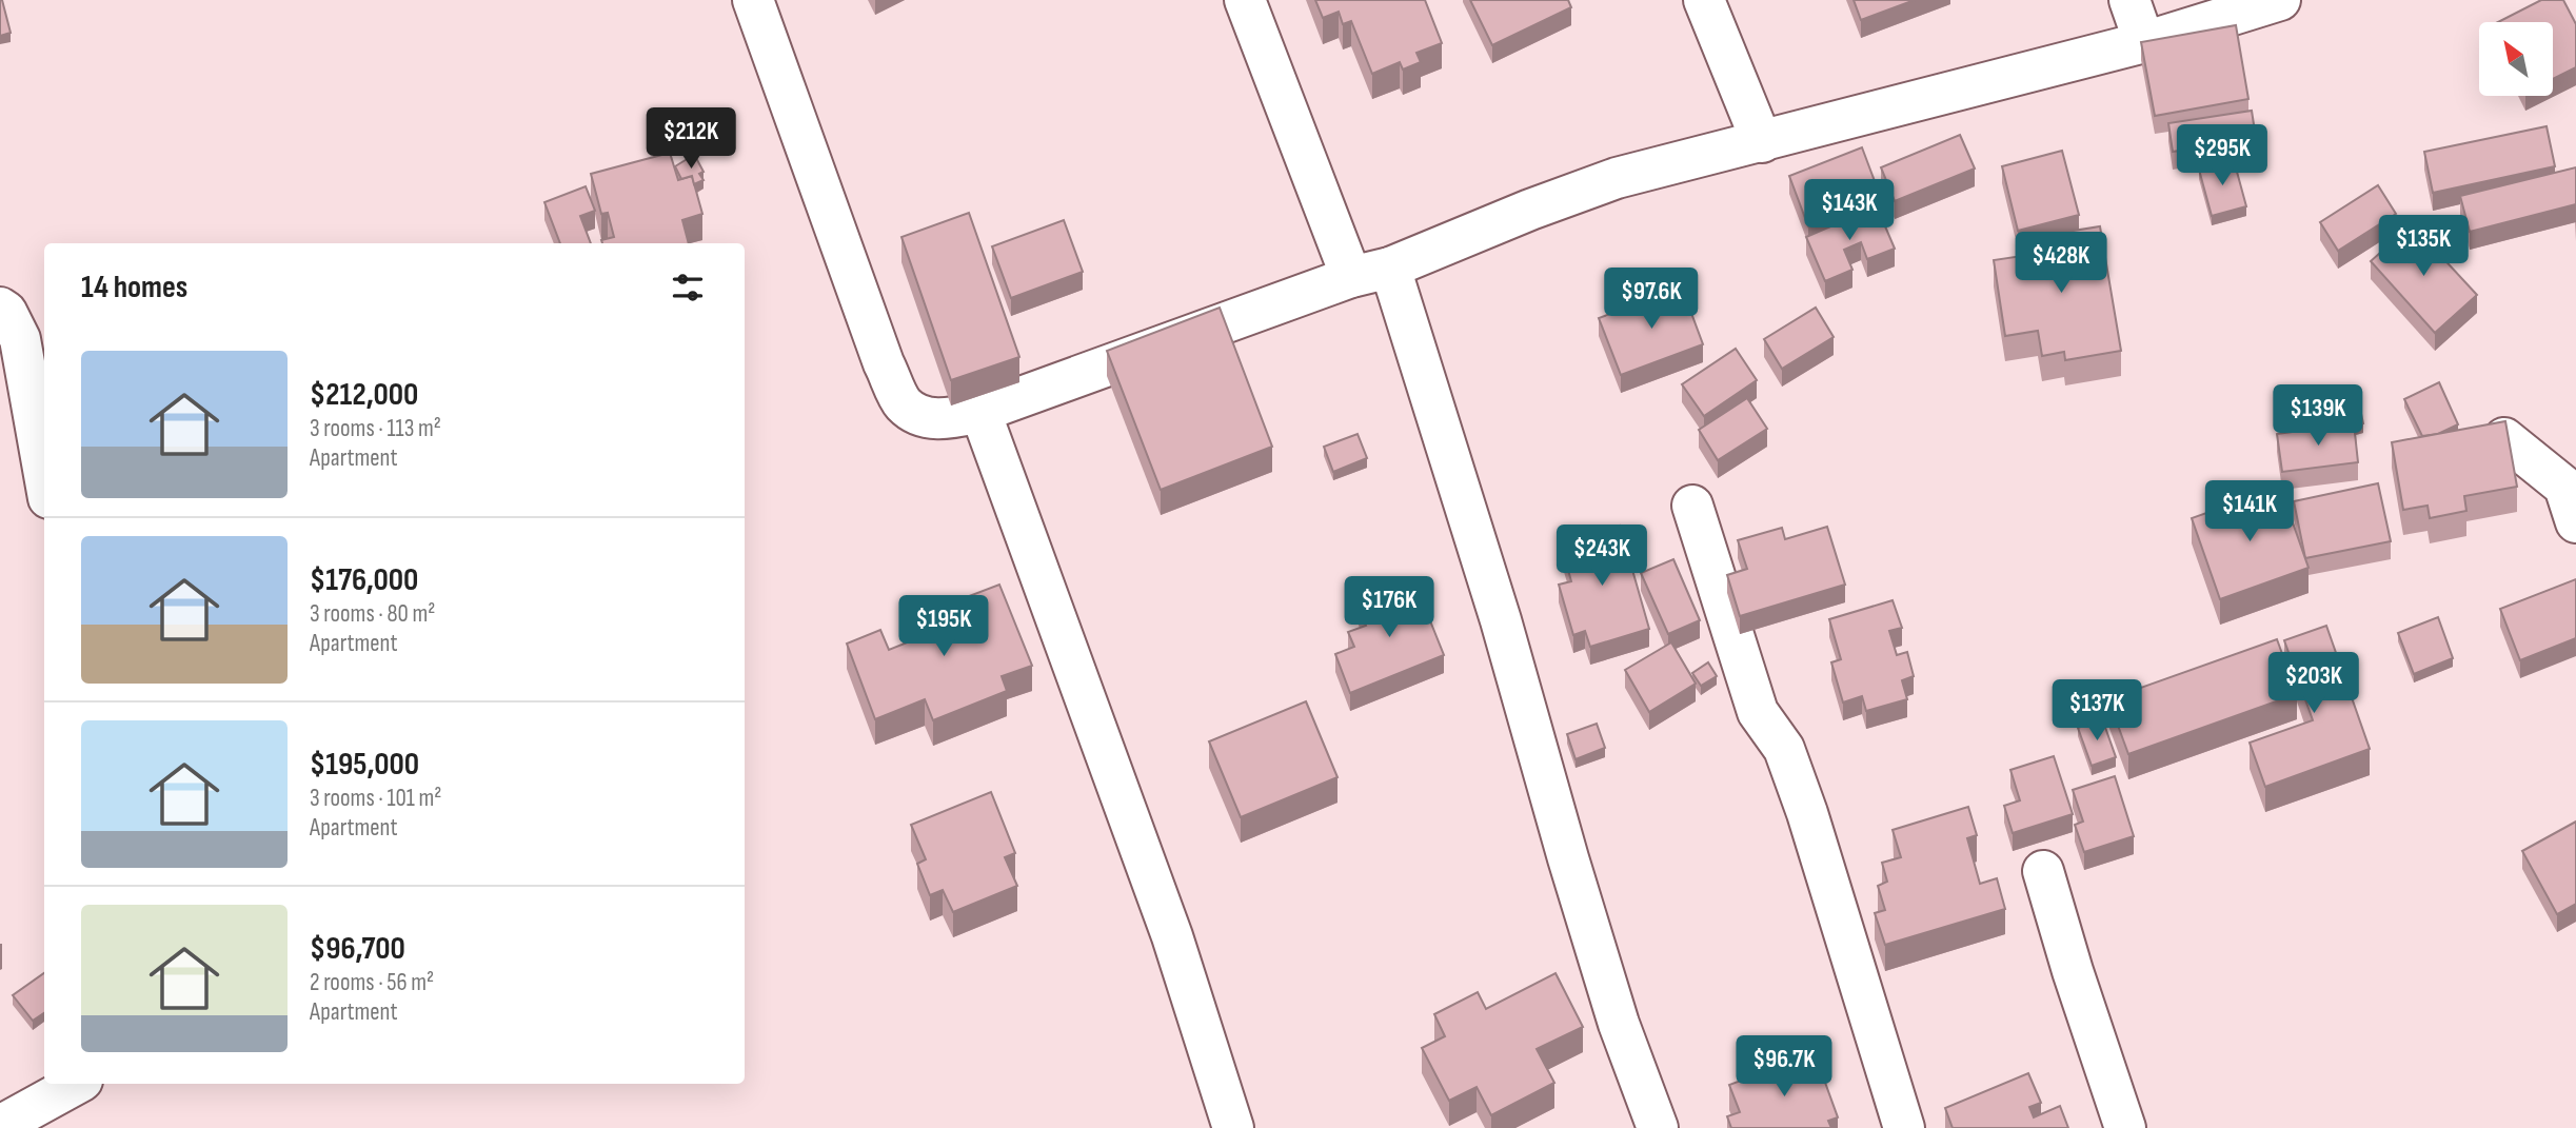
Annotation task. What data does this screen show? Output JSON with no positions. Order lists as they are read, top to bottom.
{
  "north": "top left",
  "page": {
    "price": [
      "$212K",
      "$295K",
      "$143K",
      "$135K",
      "$428K",
      "$97.6K",
      "$139K",
      "$141K",
      "$243K",
      "$176K",
      "$195K",
      "$203K",
      "$137K",
      "$96.7K"
    ],
    "heading": "14 homes",
    "list": [
      {
        "name": "$212,000",
        "note": "3 rooms · 113 m² · Apartment"
      },
      {
        "name": "$176,000",
        "note": "3 rooms · 80 m² · Apartment"
      },
      {
        "name": "$195,000",
        "note": "3 rooms · 101 m² · Apartment"
      },
      {
        "name": "$96,700",
        "note": "2 rooms · 56 m² · Apartment"
      }
    ]
  }
}
